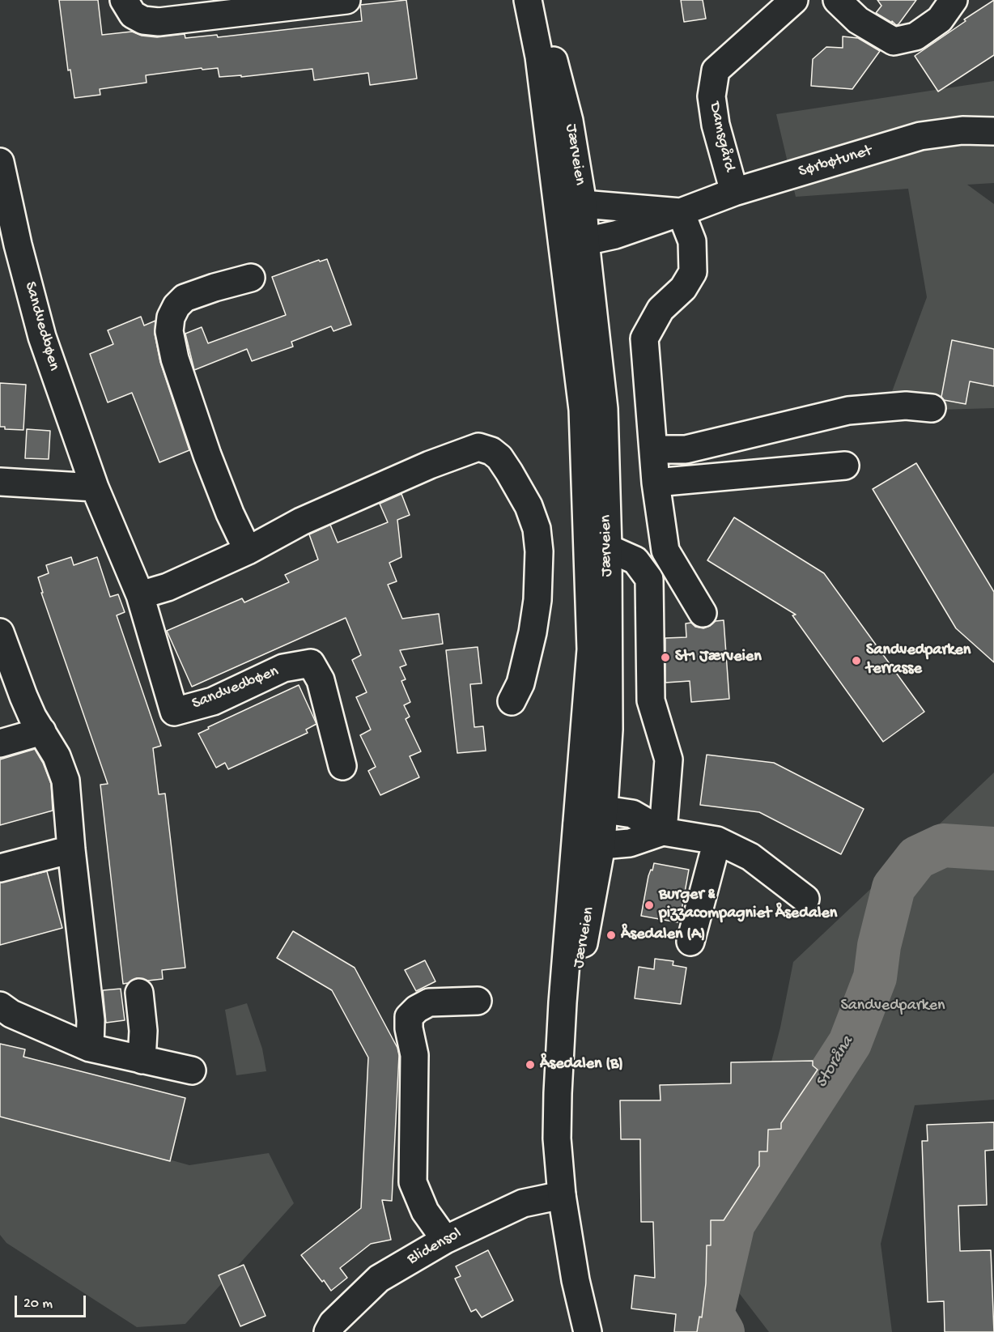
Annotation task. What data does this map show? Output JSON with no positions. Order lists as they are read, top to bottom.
{
  "streets": {
    "street": [
      "Damsgård",
      "Jærveien",
      "Sørbøtunet",
      "Sandvedbøen",
      "Blidensol"
    ]
  },
  "crossings": [
    ["Damsgård", "Sørbøtunet"],
    ["Jærveien", "Sørbøtunet"],
    ["Jærveien", "Blidensol"]
  ],
  "water": ["Storåna"],
  "parks": ["Sandvedparken"],
  "places": [
    "St1 Jærveien",
    "Sandvedparken terrasse",
    "Burger & pizzacompagniet Åsedalen",
    "Åsedalen (A)",
    "Åsedalen (B)"
  ],
  "scale_bar": "20 m"
}
